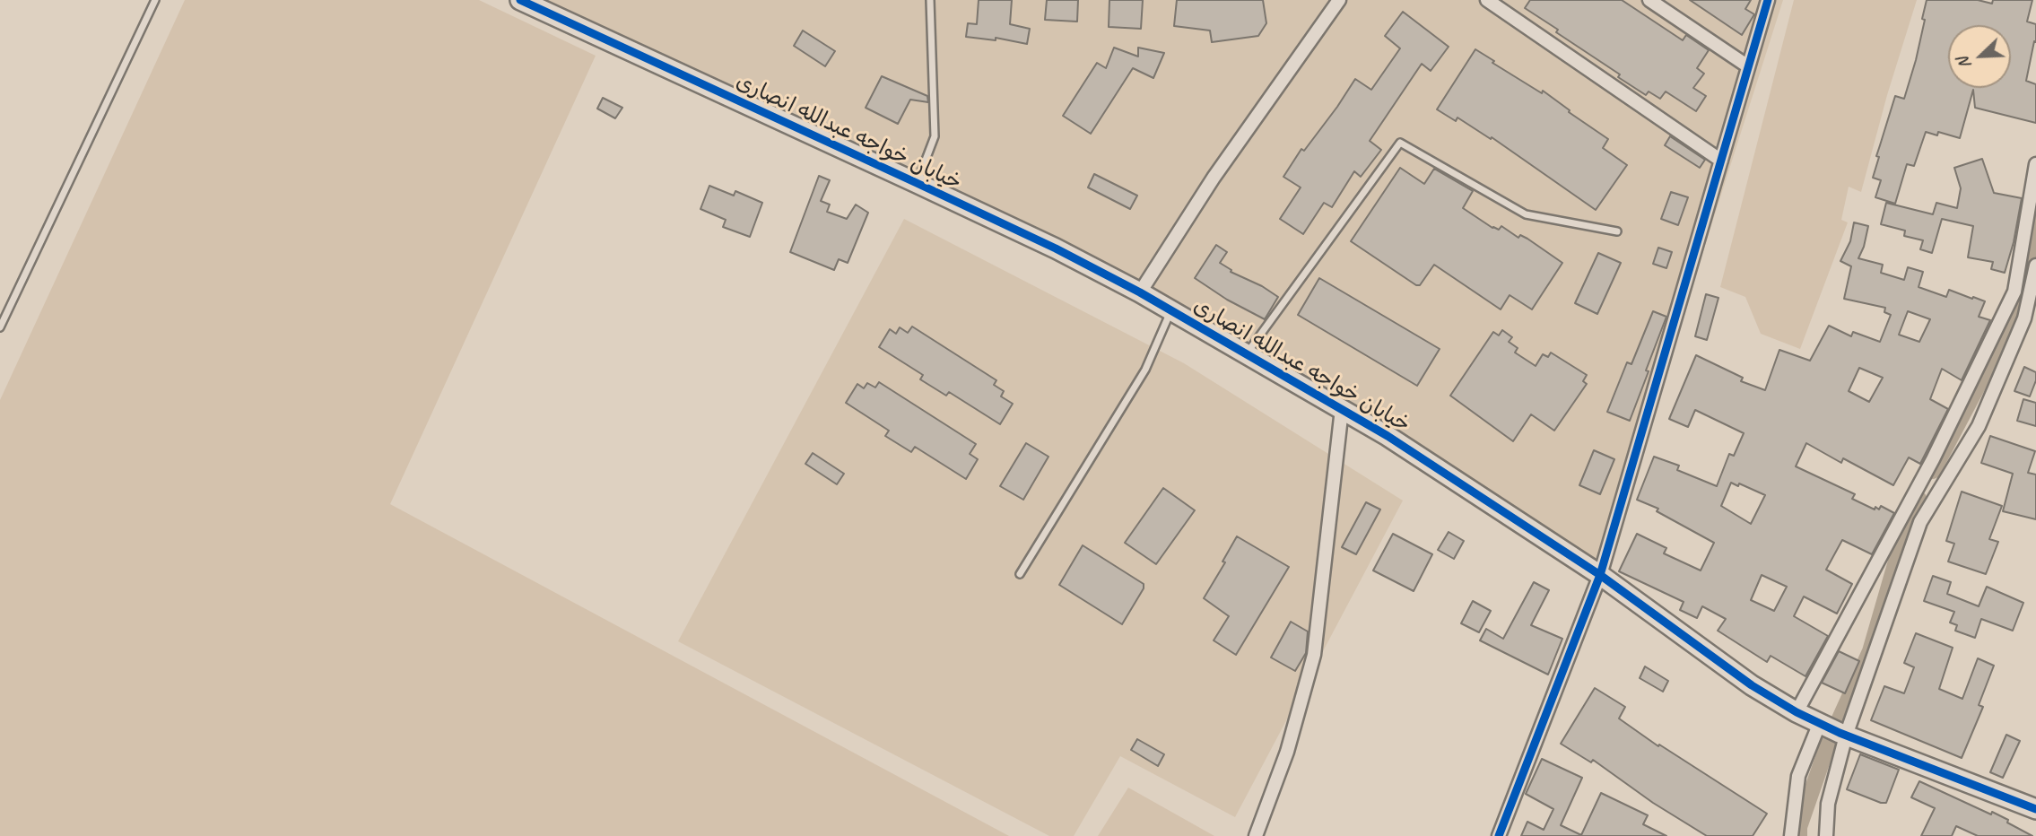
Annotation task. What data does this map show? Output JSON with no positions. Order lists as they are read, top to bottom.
{
  "streets": {
    "street": ["خیابان خواجه عبدالله انصاری"]
  },
  "north": "bottom left"
}
